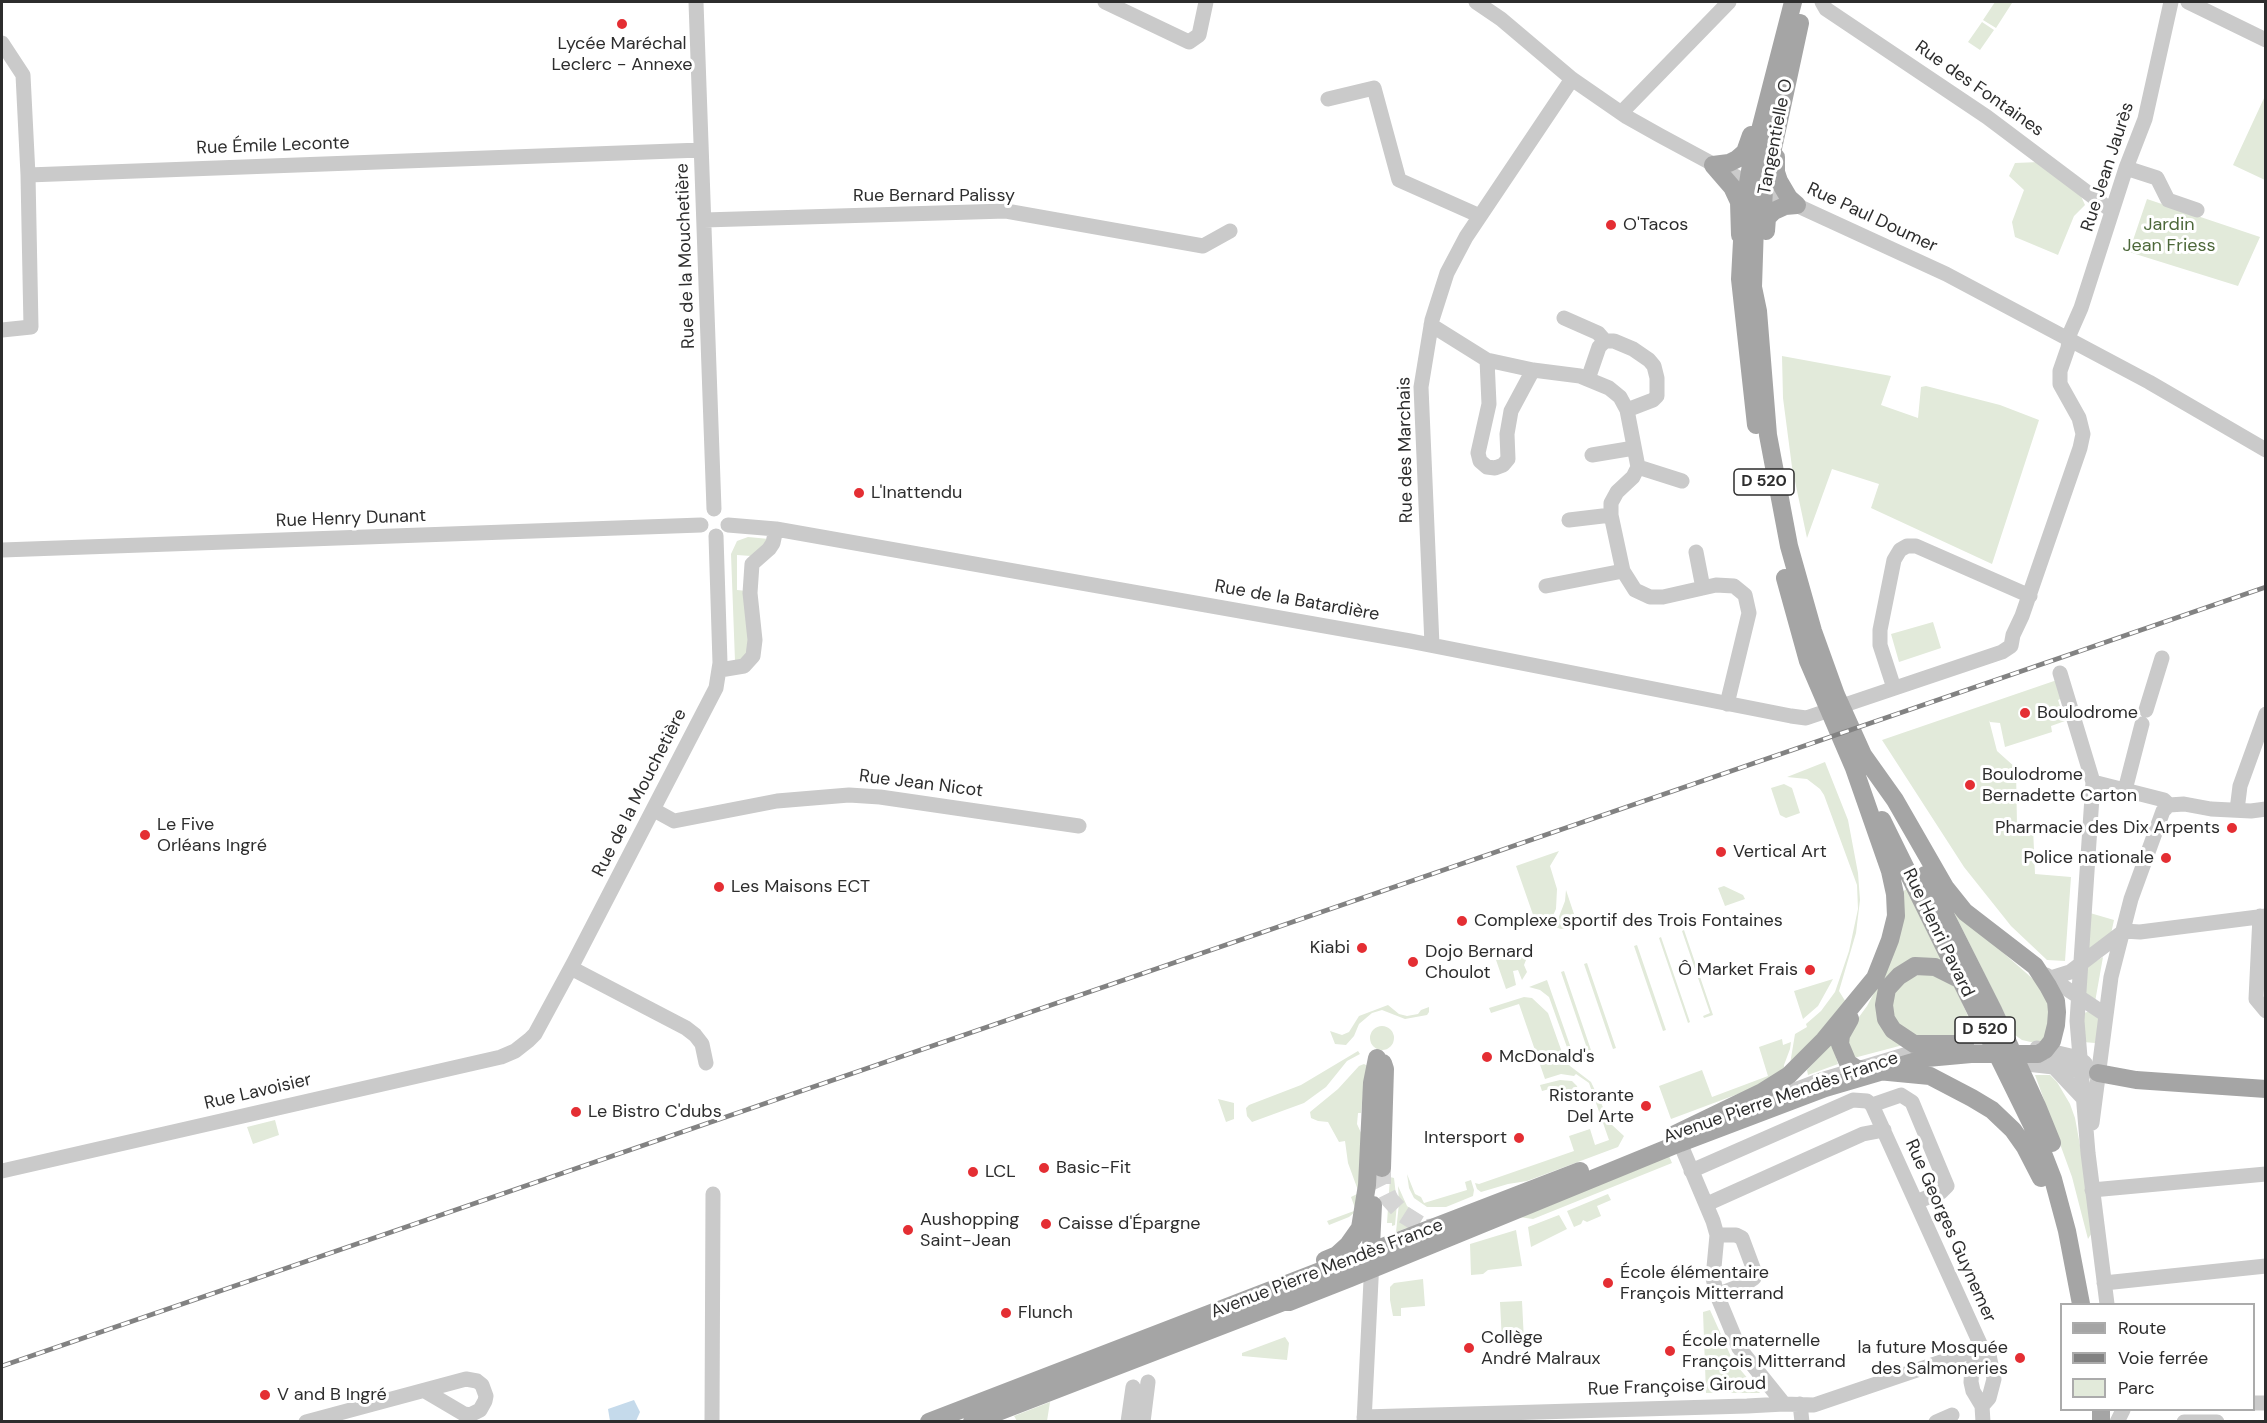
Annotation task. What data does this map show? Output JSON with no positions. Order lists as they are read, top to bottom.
{
  "streets": {
    "main road": [
      "Tangentielle O",
      "D 520",
      "Rue Henri Pavard",
      "Avenue Pierre Mendès France"
    ],
    "street": [
      "Rue des Fontaines",
      "Rue Émile Leconte",
      "Rue Jean Jaurès",
      "Rue Bernard Palissy",
      "Rue Paul Doumer",
      "Rue de la Mouchetière",
      "Rue des Marchais",
      "Rue Henry Dunant",
      "Rue de la Batardière",
      "Rue Jean Nicot",
      "Rue Lavoisier",
      "Rue Georges Guynemer",
      "Rue Françoise Giroud"
    ]
  },
  "crossings": [
    ["Rue des Fontaines", "Rue Jean Jaurès"],
    ["Tangentielle O", "Rue Paul Doumer"],
    ["Tangentielle O", "D 520"],
    ["Rue Émile Leconte", "Rue de la Mouchetière"],
    ["Rue Jean Jaurès", "Rue Paul Doumer"],
    ["Rue Jean Jaurès", "Rue de la Batardière"],
    ["Rue Bernard Palissy", "Rue de la Mouchetière"],
    ["Rue Paul Doumer", "Rue des Marchais"],
    ["Rue Paul Doumer", "D 520"],
    ["Rue de la Mouchetière", "Rue Henry Dunant"],
    ["Rue de la Mouchetière", "Rue de la Batardière"],
    ["Rue de la Mouchetière", "Rue Jean Nicot"],
    ["Rue de la Mouchetière", "Rue Lavoisier"],
    ["Rue des Marchais", "Rue de la Batardière"],
    ["D 520", "Rue Henri Pavard"],
    ["Rue Henry Dunant", "Rue de la Batardière"],
    ["Rue Georges Guynemer", "Rue Françoise Giroud"]
  ],
  "parks": ["Jardin Jean Friess"],
  "places": [
    "Lycée Maréchal Leclerc - Annexe",
    "O'Tacos",
    "L'Inattendu",
    "Boulodrome",
    "Boulodrome Bernadette Carton",
    "Pharmacie des Dix Arpents",
    "Le Five Orléans Ingré",
    "Vertical Art",
    "Police nationale",
    "Les Maisons ECT",
    "Complexe sportif des Trois Fontaines",
    "Kiabi",
    "Dojo Bernard Choulot",
    "Ô Market Frais",
    "McDonald's",
    "Ristorante Del Arte",
    "Le Bistro C'dubs",
    "Intersport",
    "Basic-Fit",
    "LCL",
    "Caisse d'Épargne",
    "Aushopping Saint-Jean",
    "École élémentaire François Mitterrand",
    "Flunch",
    "Collège André Malraux",
    "École maternelle François Mitterrand",
    "la future Mosquée des Salmoneries",
    "V and B Ingré"
  ],
  "legend": ["Route", "Voie ferrée", "Parc"]
}
